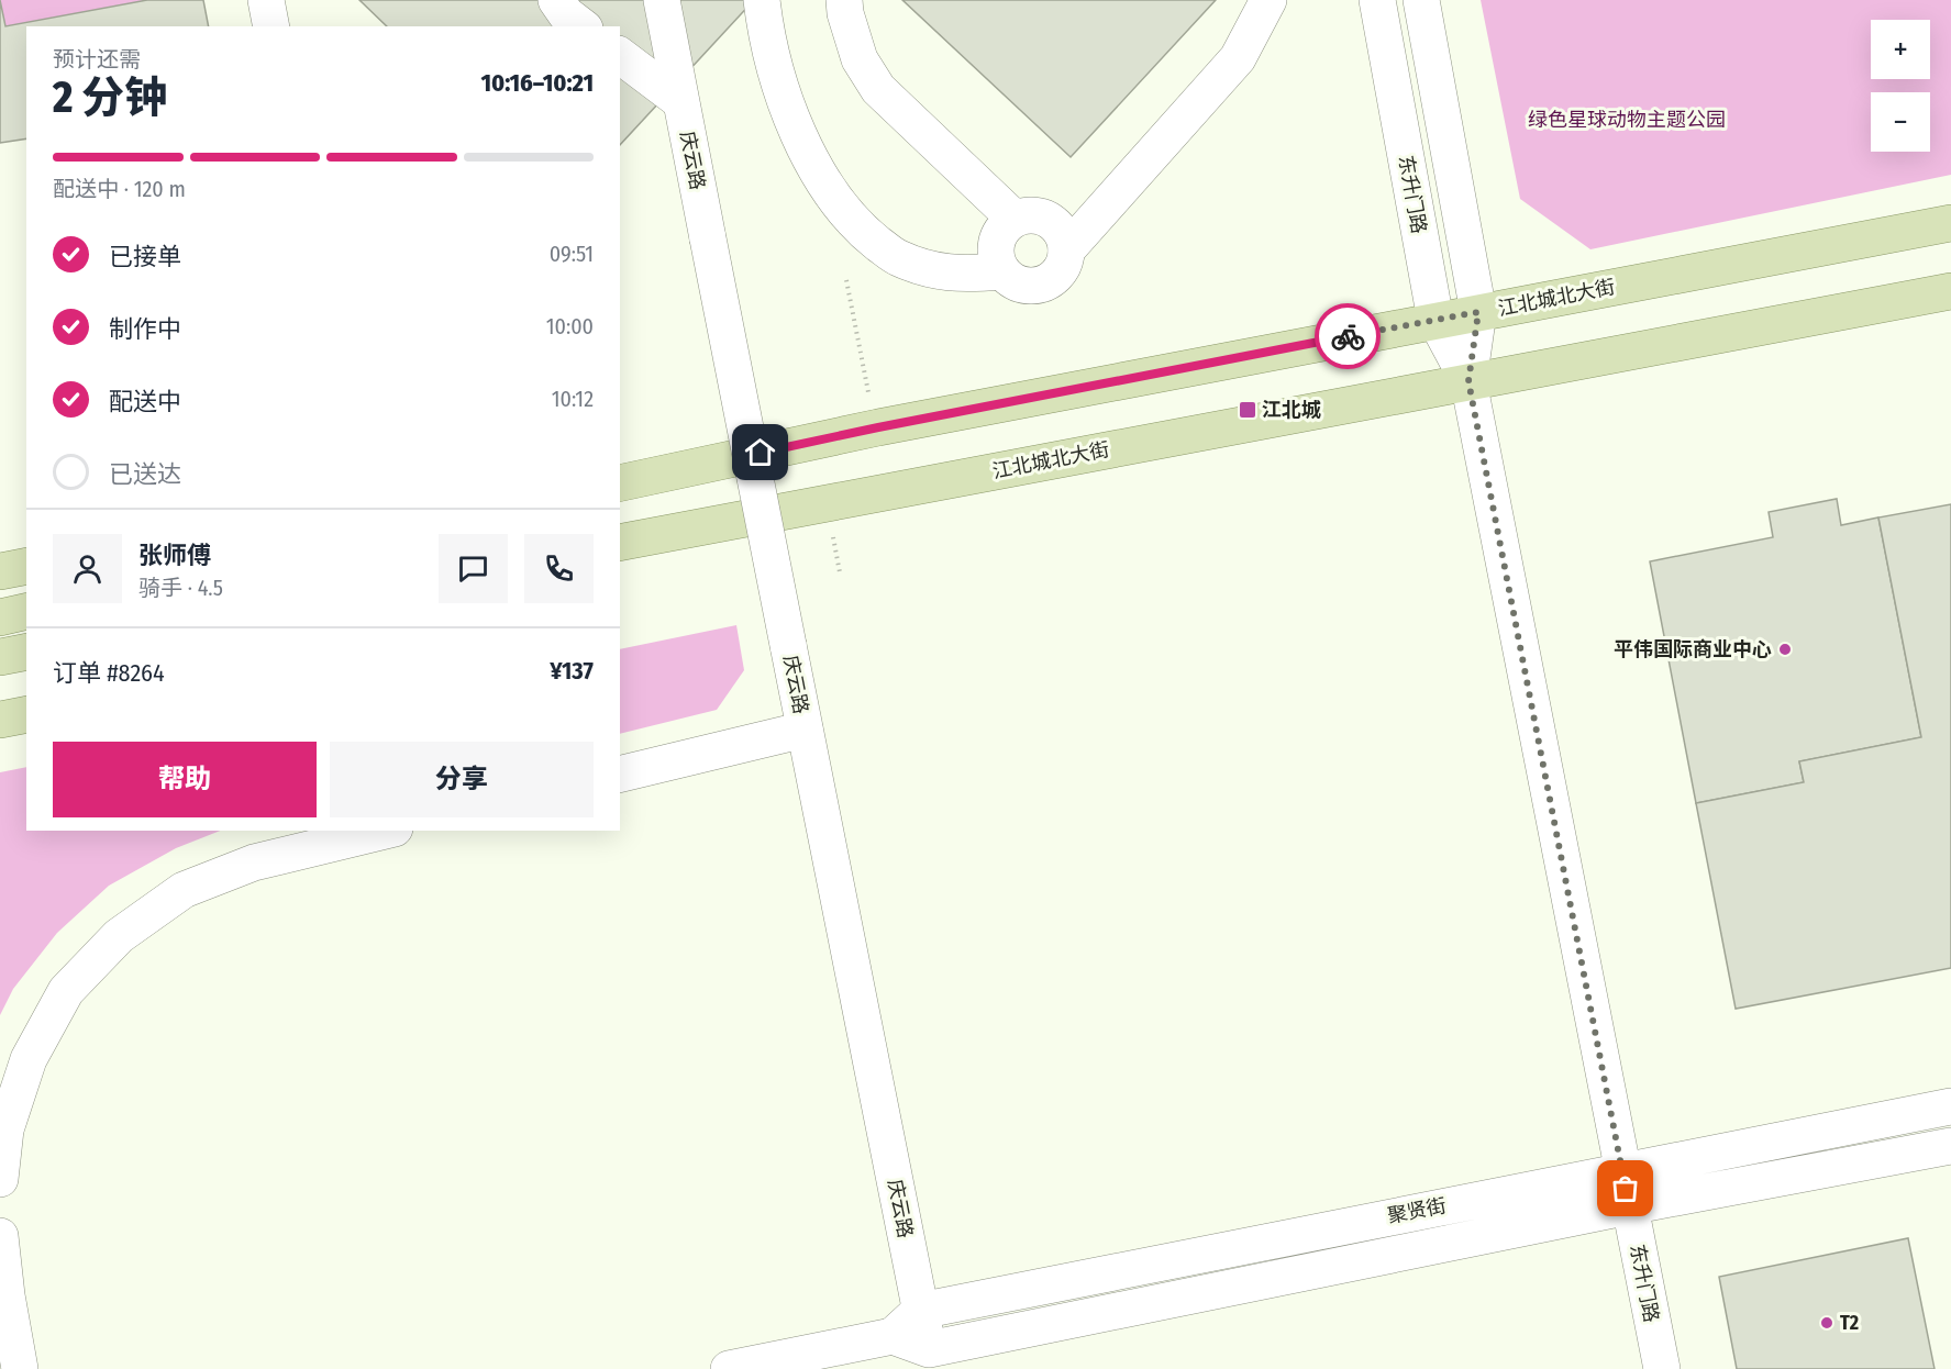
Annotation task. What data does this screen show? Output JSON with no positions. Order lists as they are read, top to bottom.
{
  "streets": {
    "main road": ["江北城北大街"],
    "street": ["庆云路", "东升门路", "聚贤街"]
  },
  "crossings": [
    ["庆云路", "聚贤街"],
    ["东升门路", "江北城北大街"],
    ["东升门路", "聚贤街"]
  ],
  "parks": ["绿色星球动物主题公园"],
  "places": {
    "transit": ["江北城"],
    "other": ["平伟国际商业中心", "T2"]
  },
  "page": {
    "map_buttons": ["+", "−"],
    "heading": ["2 分钟", "预计还需", "10:16–10:21"],
    "panel": [
      "张师傅",
      "骑手 · 4.5",
      "订单 #8264",
      "¥137"
    ],
    "bar": "配送中 · 120 m",
    "list": [
      ["已接单", "09:51"],
      ["制作中", "10:00"],
      ["配送中", "10:12"],
      "已送达"
    ],
    "buttons": ["帮助", "分享"]
  }
}
